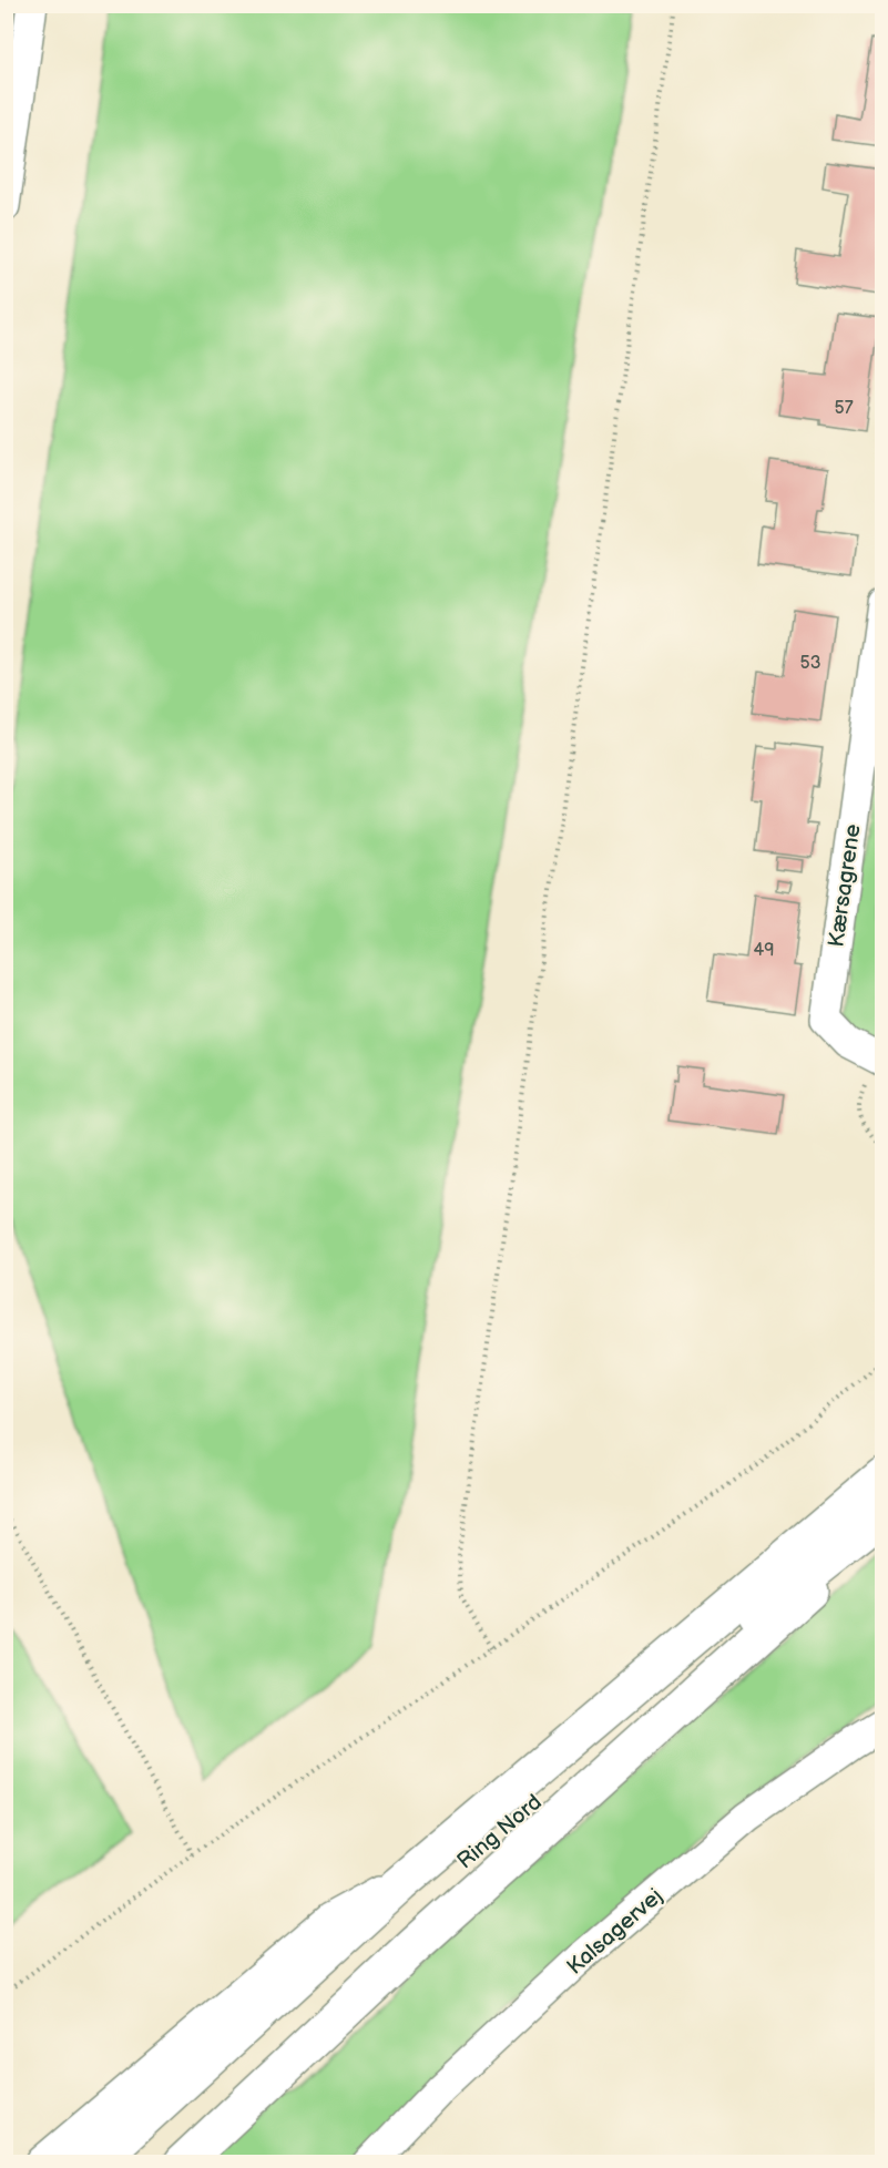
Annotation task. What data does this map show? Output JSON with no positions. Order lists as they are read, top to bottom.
{
  "streets": {
    "main road": ["Ring Nord"],
    "street": ["Kærsagrene", "Kalsagervej"]
  },
  "house_numbers": ["57", "53", "49"]
}
